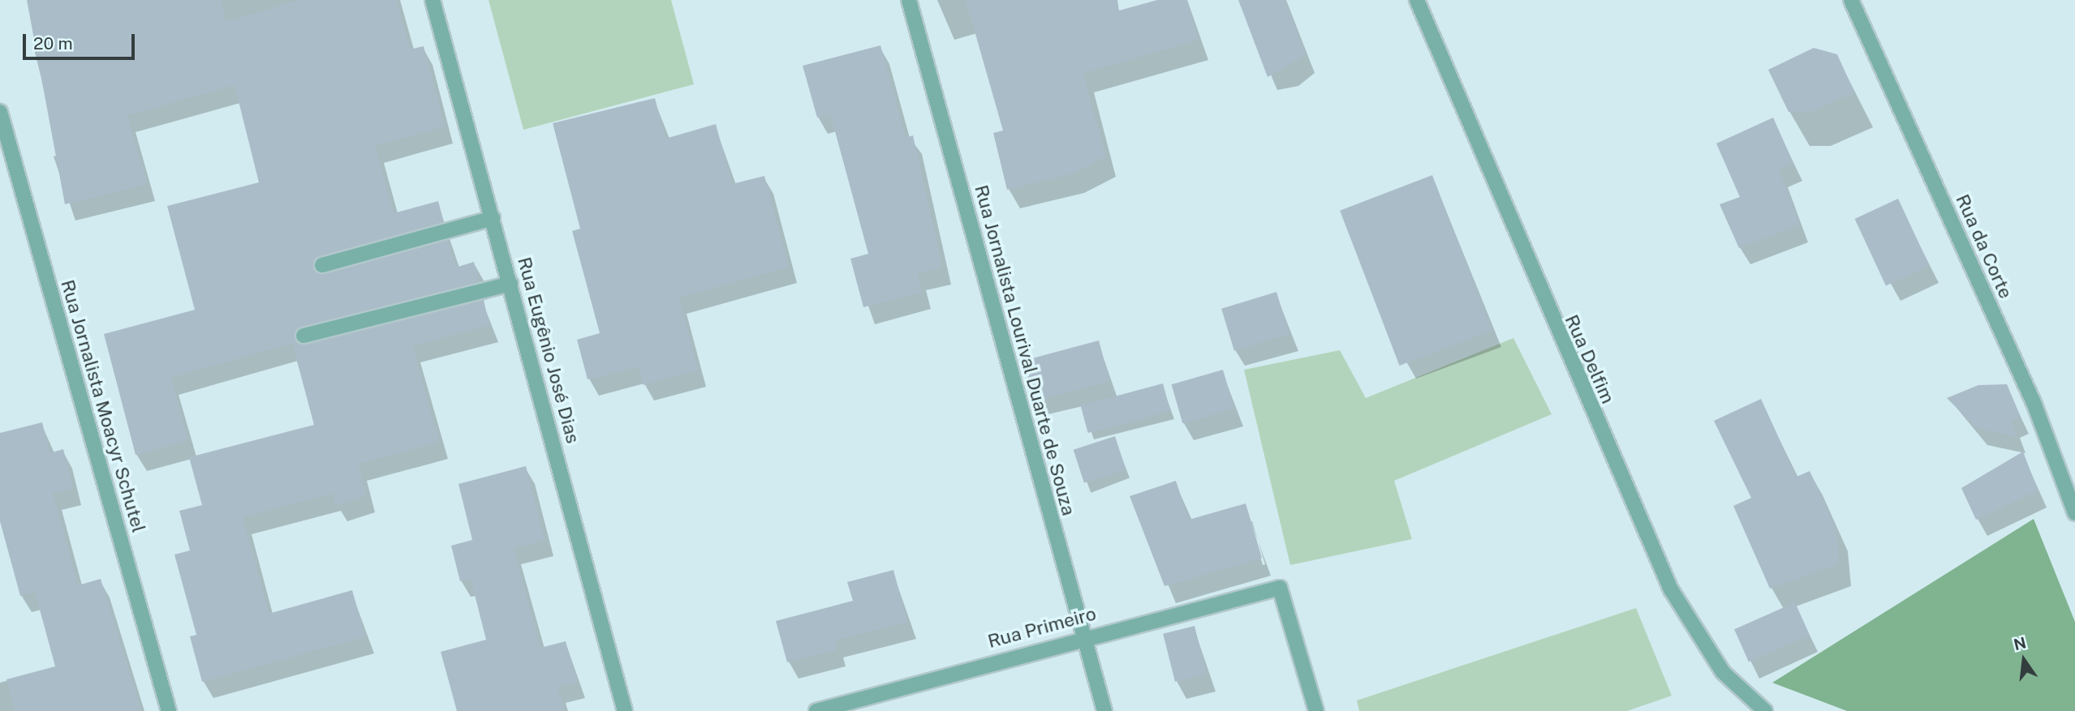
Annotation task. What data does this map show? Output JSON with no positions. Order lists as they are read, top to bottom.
{
  "streets": {
    "street": [
      "Rua da Corte",
      "Rua Eugênio José Dias",
      "Rua Jornalista Lourival Duarte de Souza",
      "Rua Delfim",
      "Rua Jornalista Moacyr Schutel",
      "Rua Primeiro"
    ]
  },
  "crossings": [
    ["Rua Jornalista Lourival Duarte de Souza", "Rua Primeiro"]
  ],
  "scale_bar": "20 m",
  "north": "top"
}
